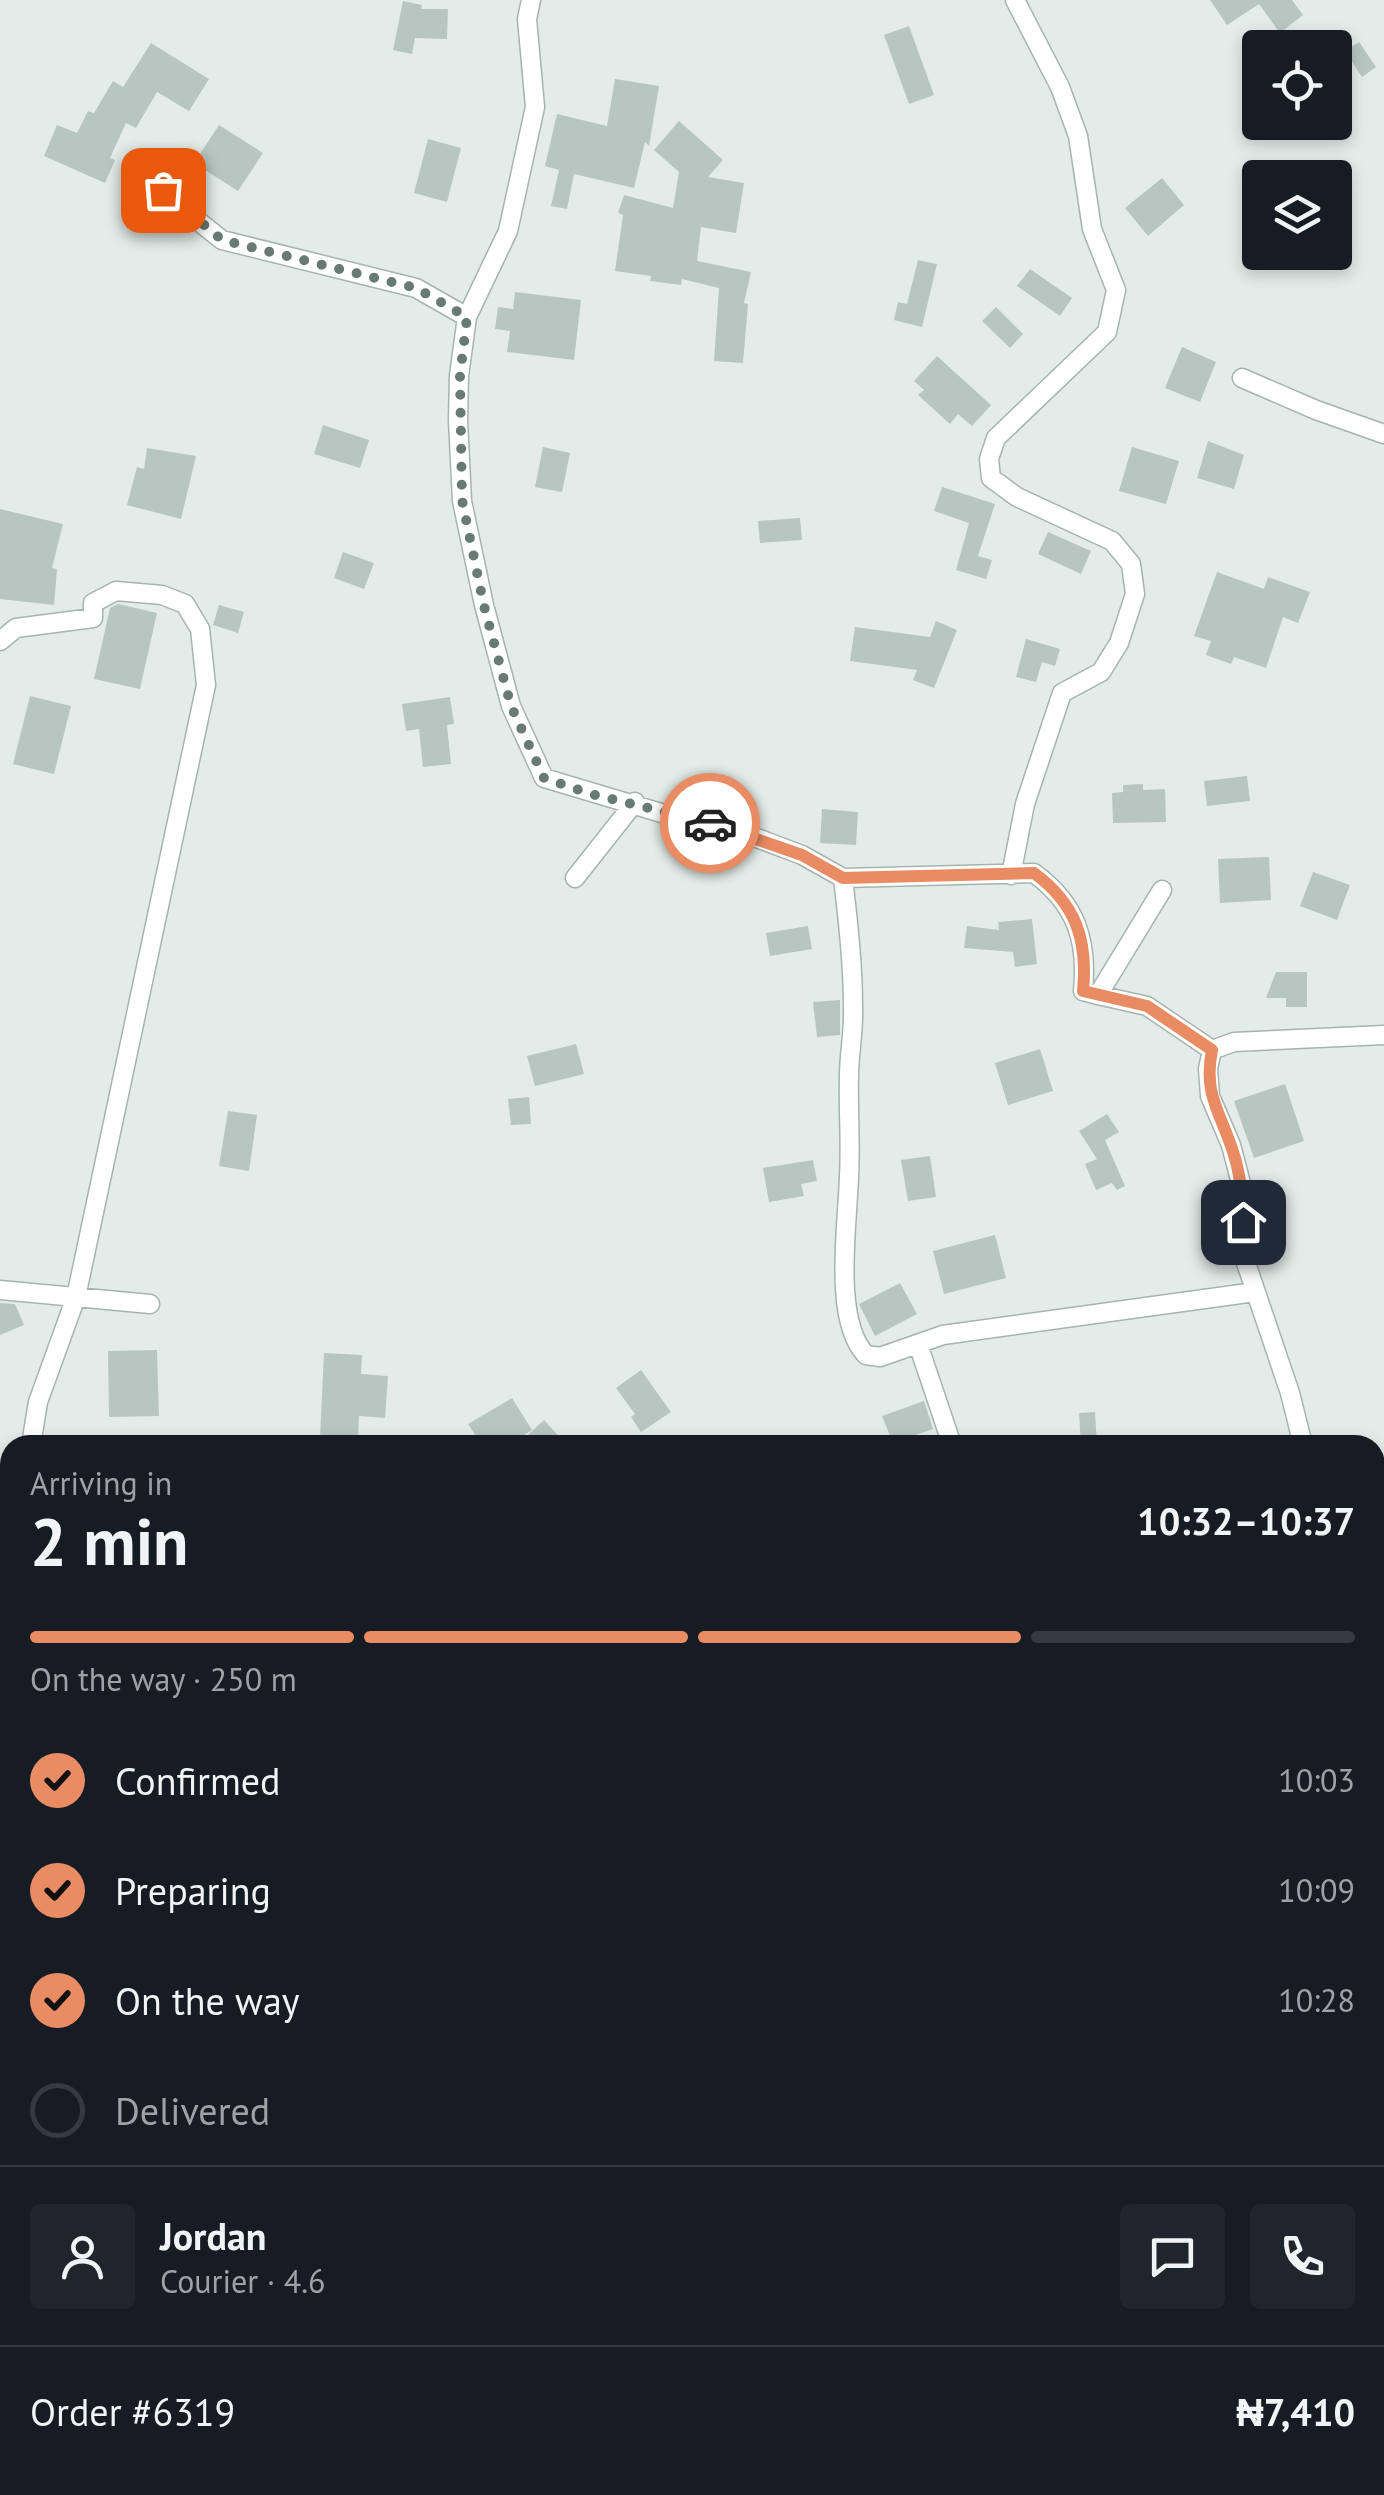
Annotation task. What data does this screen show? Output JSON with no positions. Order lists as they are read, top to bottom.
{
  "page": {
    "heading": ["2 min", "Arriving in", "10:32–10:37"],
    "panel": [
      "Jordan",
      "Courier · 4.6",
      "Order #6319",
      "₦7,410"
    ],
    "bar": "On the way · 250 m",
    "list": [
      ["Confirmed", "10:03"],
      ["Preparing", "10:09"],
      ["On the way", "10:28"],
      "Delivered"
    ]
  }
}
